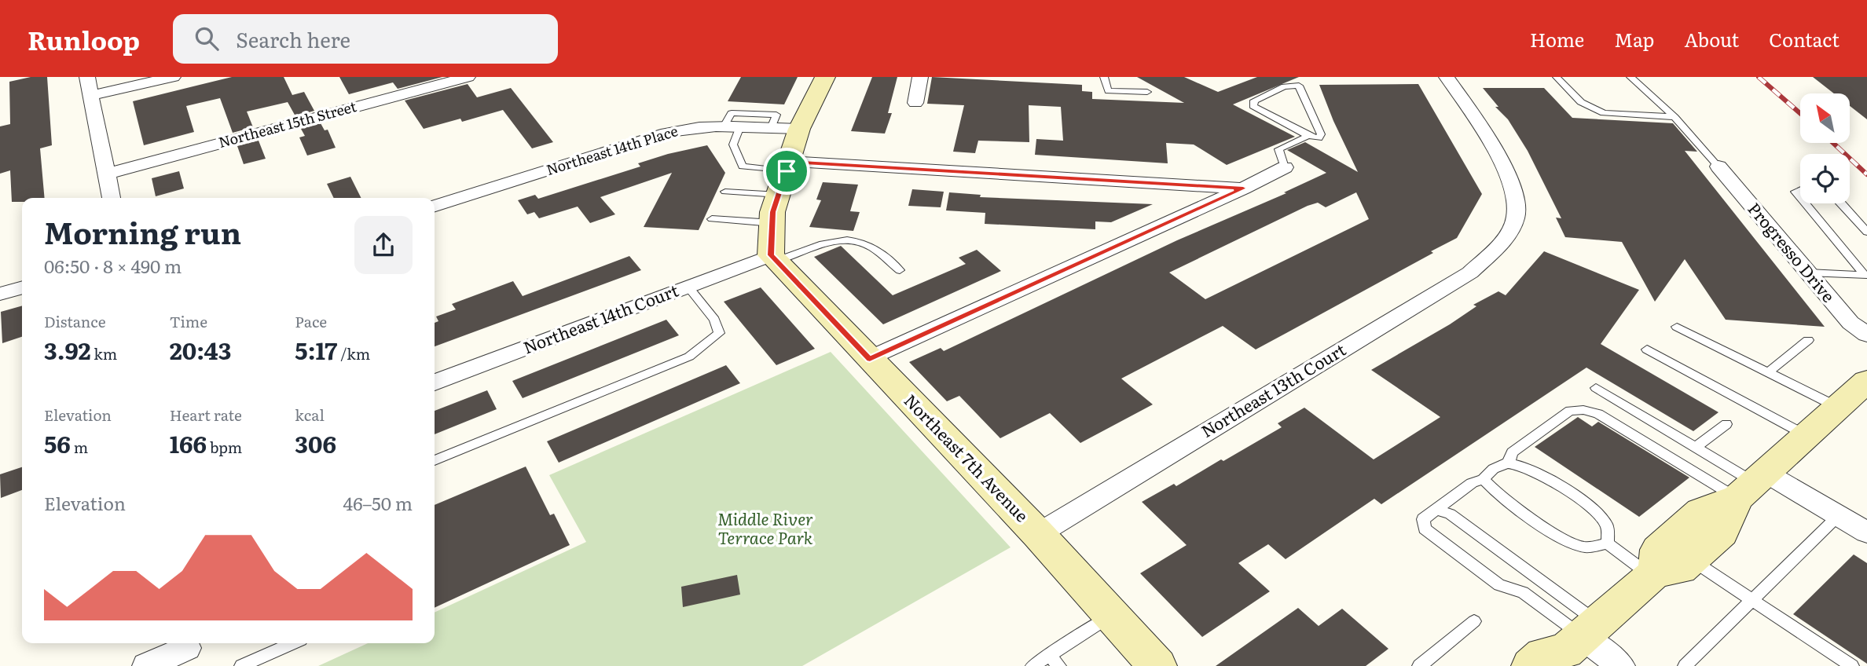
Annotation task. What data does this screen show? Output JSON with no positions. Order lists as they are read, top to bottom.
{
  "streets": {
    "street": [
      "Northeast 15th Street",
      "Northeast 14th Place",
      "Progresso Drive",
      "Northeast 14th Court",
      "Northeast 13th Court",
      "Northeast 7th Avenue"
    ]
  },
  "crossings": [
    ["Northeast 14th Court", "Northeast 7th Avenue"],
    ["Northeast 13th Court", "Northeast 7th Avenue"]
  ],
  "parks": ["Middle River Terrace Park"],
  "north": "top left",
  "page": {
    "header": "Runloop",
    "search": "Search here",
    "nav": [
      "Home",
      "Map",
      "About",
      "Contact"
    ],
    "heading": ["Morning run", "06:50 · 8 × 490 m"],
    "stats": [
      ["Distance", "3.92 km"],
      ["Time", "20:43"],
      ["Pace", "5:17 /km"],
      ["Elevation", "56 m"],
      ["Heart rate", "166 bpm"],
      ["kcal", "306"]
    ],
    "chart": ["Elevation", "46–50 m"]
  }
}
